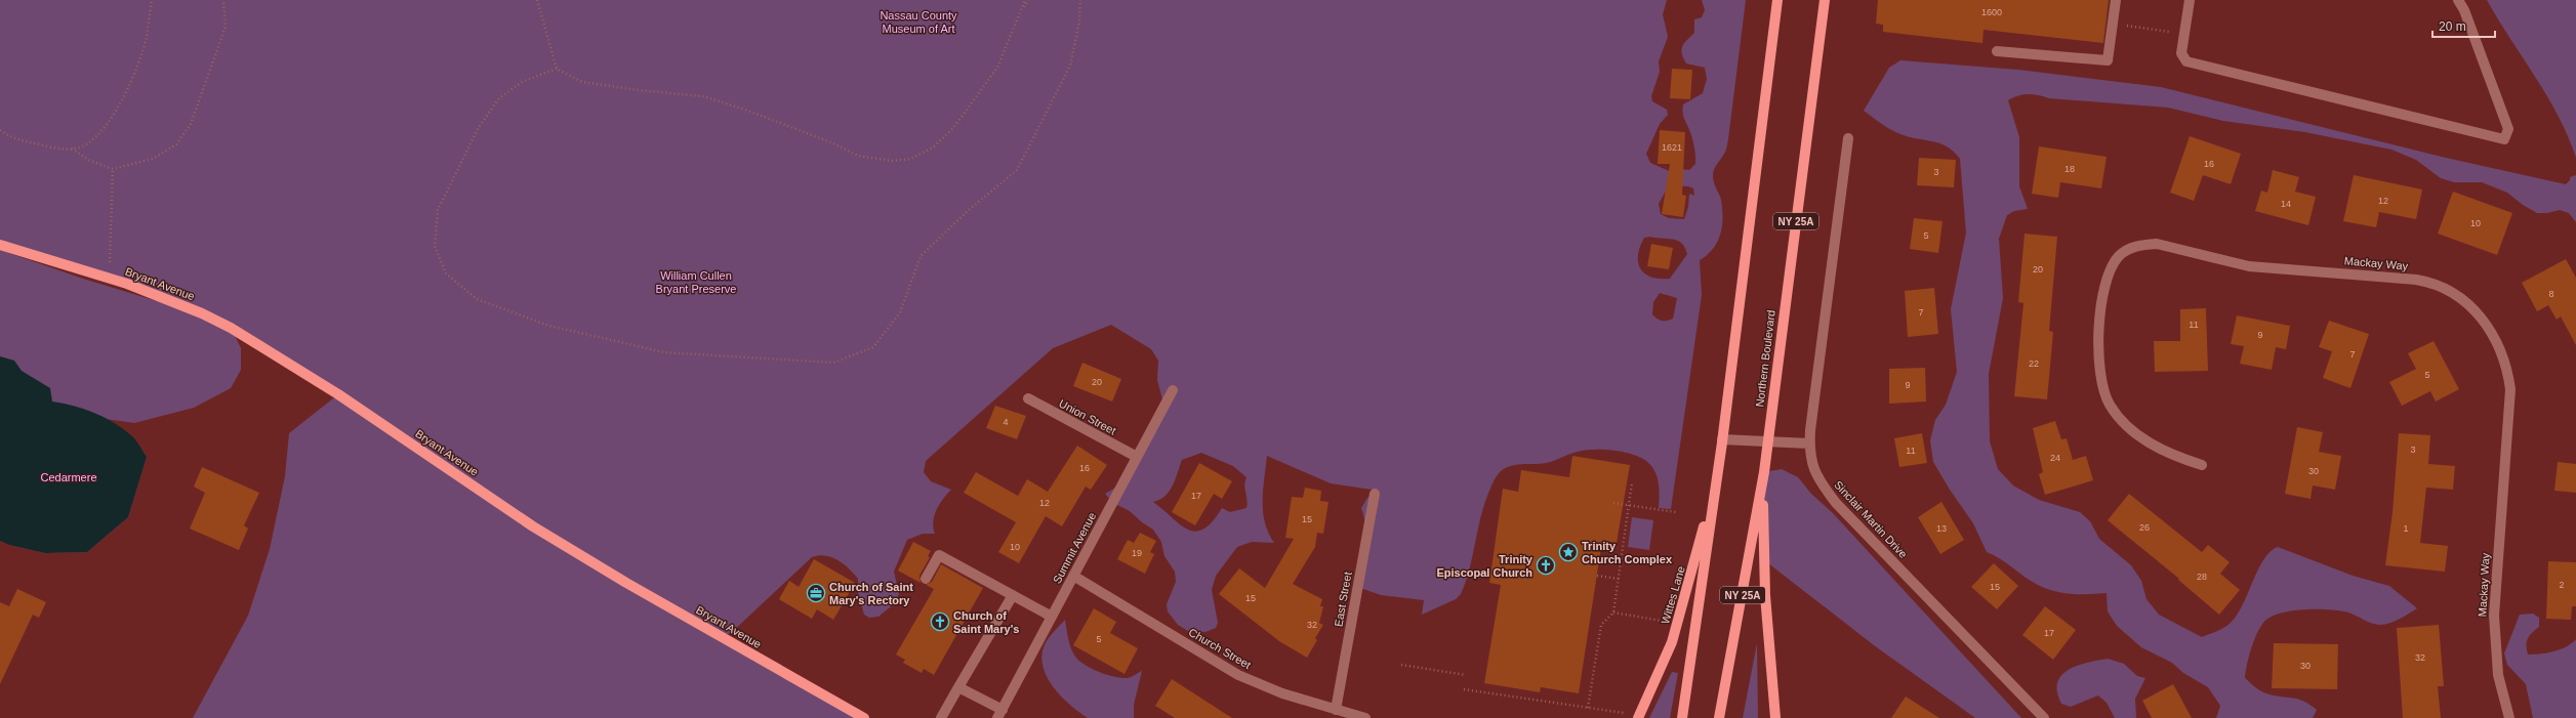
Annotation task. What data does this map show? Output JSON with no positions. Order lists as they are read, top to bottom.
{
  "streets": {
    "main road": [
      "NY 25A",
      "Bryant Avenue",
      "Northern Boulevard",
      "Wittes Lane"
    ],
    "street": [
      "Mackay Way",
      "Union Street",
      "Sinclair Martin Drive",
      "Summit Avenue",
      "East Street",
      "Church Street"
    ]
  },
  "crossings": [
    ["Union Street", "Summit Avenue"],
    ["Summit Avenue", "Church Street"],
    ["East Street", "Church Street"]
  ],
  "parks": ["Nassau County Museum of Art", "William Cullen Bryant Preserve", "Cedarmere"],
  "places": {
    "place": ["Trinity Church Complex"],
    "church": ["Trinity Episcopal Church", "Church of Saint Mary's"],
    "office": ["Church of Saint Mary's Rectory"]
  },
  "house_numbers": [
    "1600",
    "1621",
    "16",
    "18",
    "3",
    "12",
    "14",
    "10",
    "5",
    "20",
    "8",
    "7",
    "11",
    "9",
    "7",
    "22",
    "5",
    "20",
    "9",
    "4",
    "3",
    "11",
    "24",
    "16",
    "30",
    "17",
    "12",
    "15",
    "26",
    "13",
    "1",
    "10",
    "19",
    "28",
    "2",
    "15",
    "15",
    "32",
    "17",
    "5",
    "32",
    "30"
  ],
  "scale_bar": "20 m"
}
